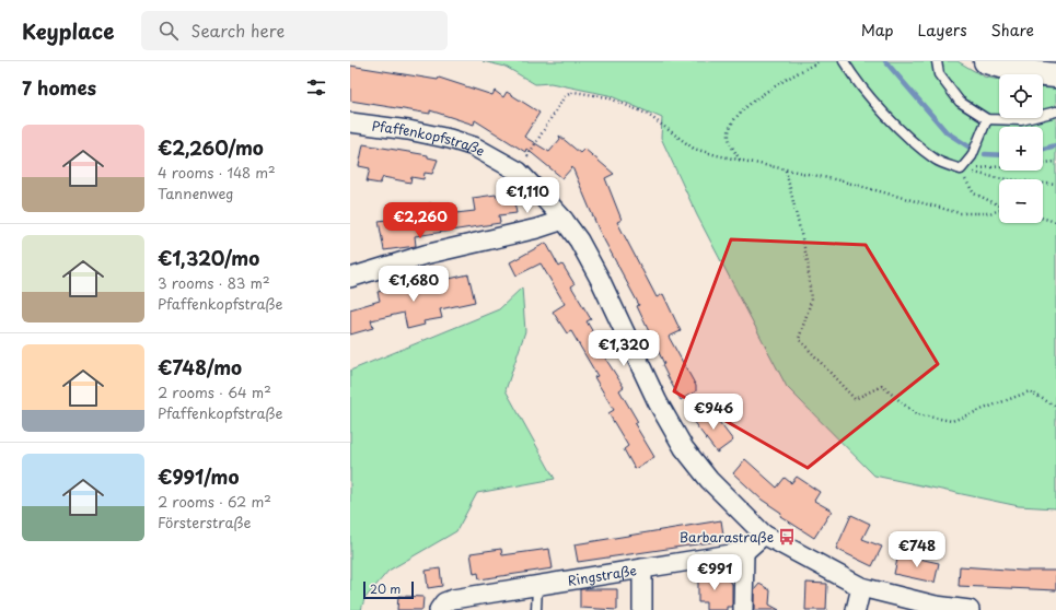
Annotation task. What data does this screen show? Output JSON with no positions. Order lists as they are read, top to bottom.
{
  "streets": {
    "street": ["Pfaffenkopfstraße", "Ringstraße"]
  },
  "places": {
    "bus stop": ["Barbarastraße"]
  },
  "scale_bar": "20 m",
  "page": {
    "header": "Keyplace",
    "search": "Search here",
    "nav": ["Map", "Layers", "Share"],
    "heading": "7 homes",
    "map_buttons": ["+", "−"],
    "list": [
      {
        "name": "€2,260/mo",
        "note": "4 rooms · 148 m² · Tannenweg"
      },
      {
        "name": "€1,320/mo",
        "note": "3 rooms · 83 m² · Pfaffenkopfstraße"
      },
      {
        "name": "€748/mo",
        "note": "2 rooms · 64 m² · Pfaffenkopfstraße"
      },
      {
        "name": "€991/mo",
        "note": "2 rooms · 62 m² · Försterstraße"
      }
    ],
    "price": [
      "€1,110",
      "€2,260",
      "€1,680",
      "€1,320",
      "€946",
      "€748",
      "€991"
    ],
    "scale": "20 m"
  }
}
